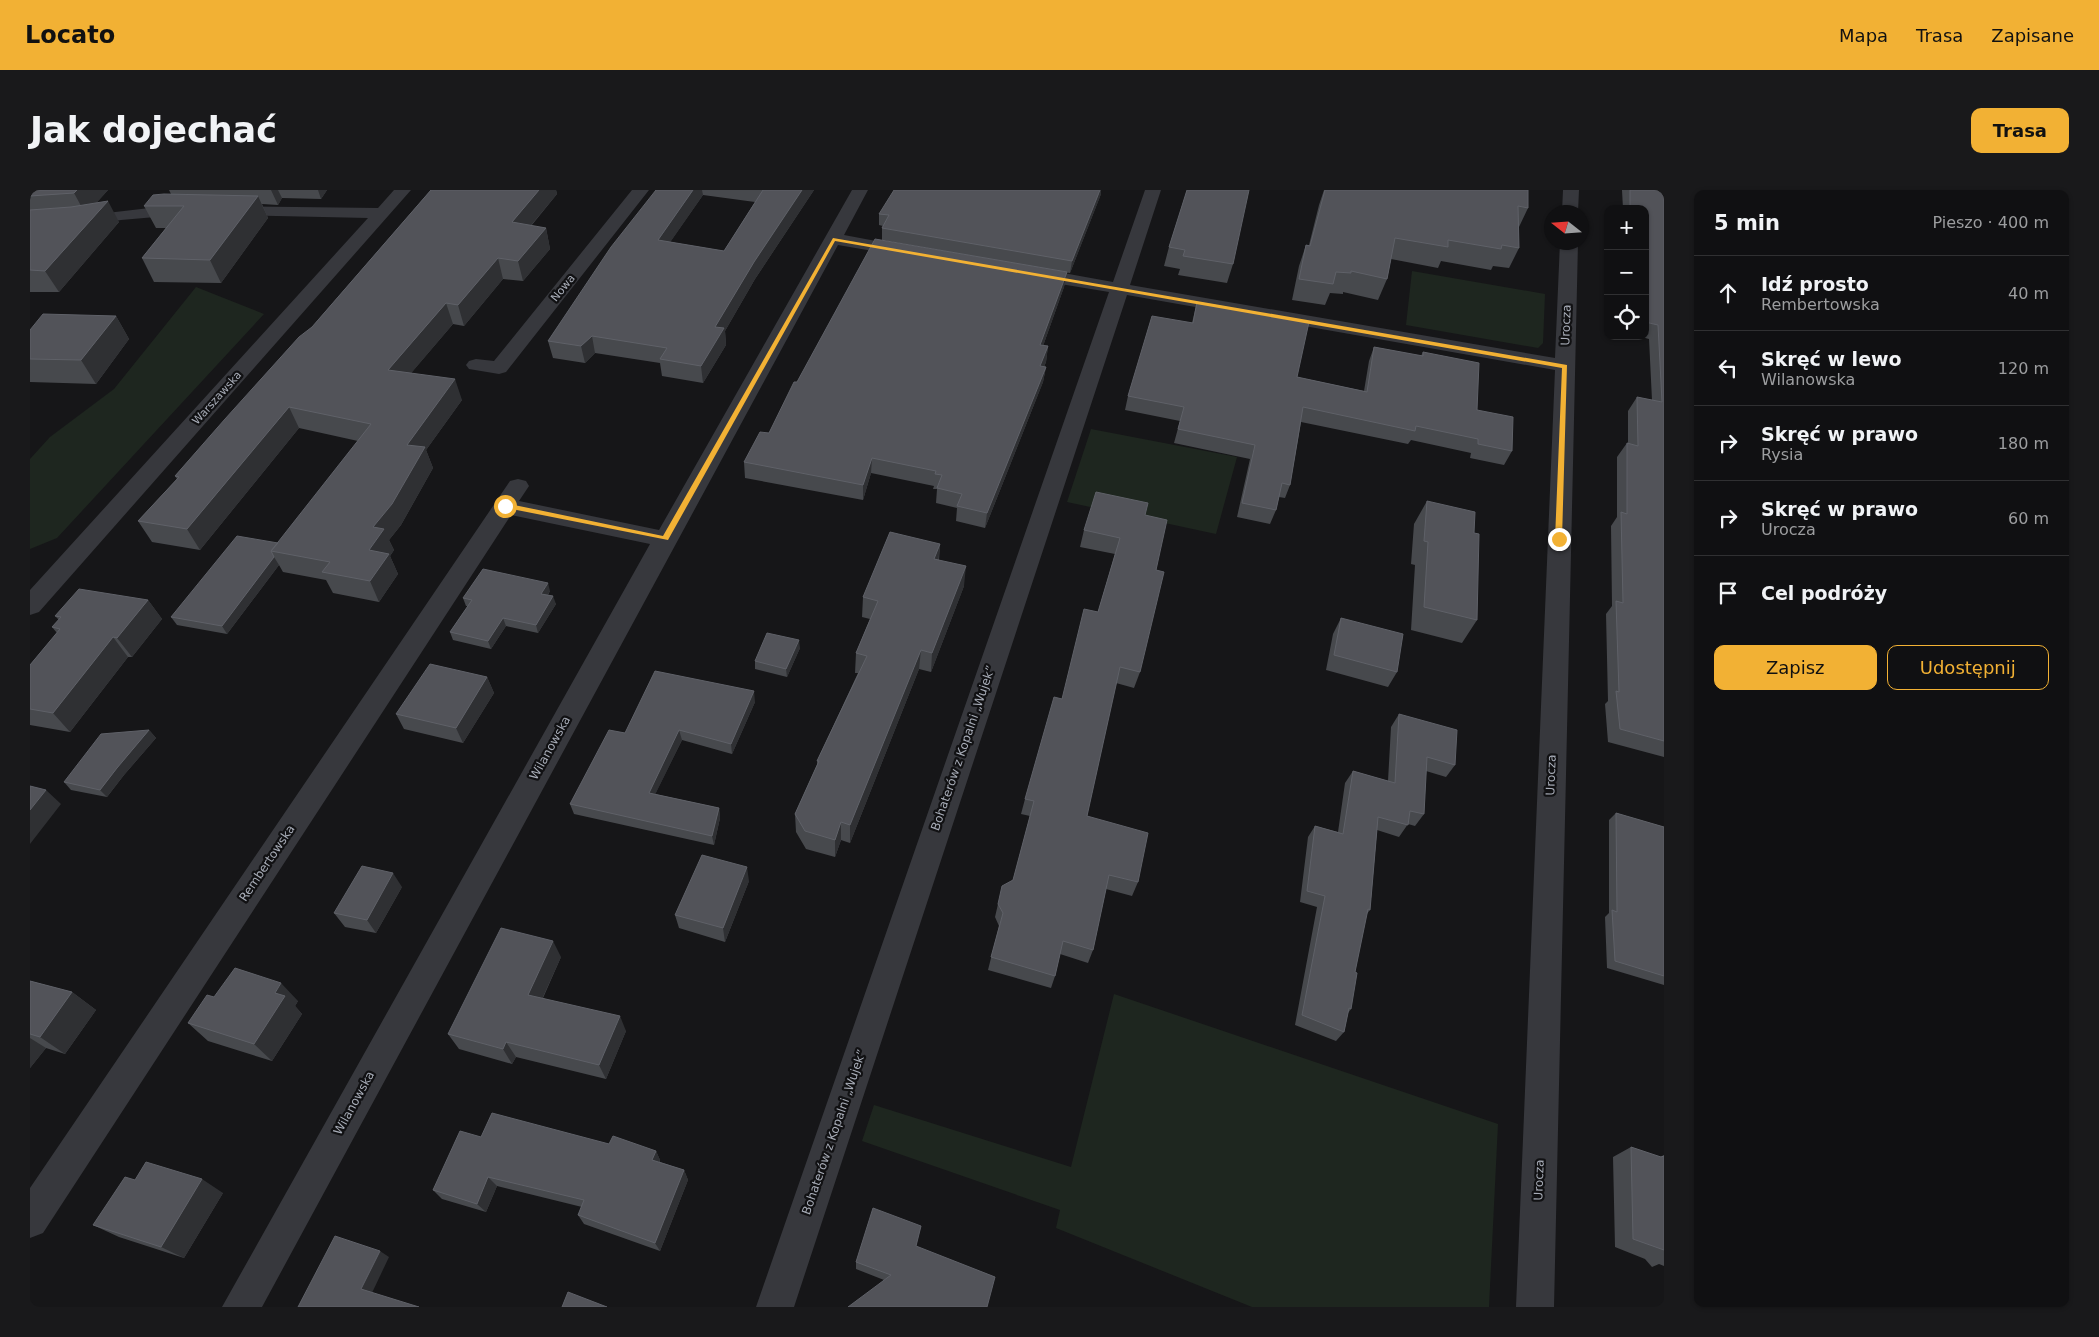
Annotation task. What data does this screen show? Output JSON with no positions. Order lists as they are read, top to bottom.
{
  "streets": {
    "street": [
      "Nowa",
      "Urocza",
      "Warszawska",
      "Wilanowska",
      "Bohaterów z Kopalni „Wujek”",
      "Rembertowska"
    ]
  },
  "crossings": [
    ["Wilanowska", "Rembertowska"]
  ],
  "north": "left",
  "page": {
    "header": "Locato",
    "nav": ["Mapa", "Trasa", "Zapisane"],
    "buttons": [
      "Trasa",
      ["Zapisz", "Udostępnij"]
    ],
    "title": "Jak dojechać",
    "heading": ["5 min", "Pieszo · 400 m"],
    "map_buttons": ["+", "−"],
    "list": [
      ["Idź prosto", "Rembertowska", "40 m"],
      ["Skręć w lewo", "Wilanowska", "120 m"],
      ["Skręć w prawo", "Rysia", "180 m"],
      ["Skręć w prawo", "Urocza", "60 m"],
      "Cel podróży"
    ]
  }
}
